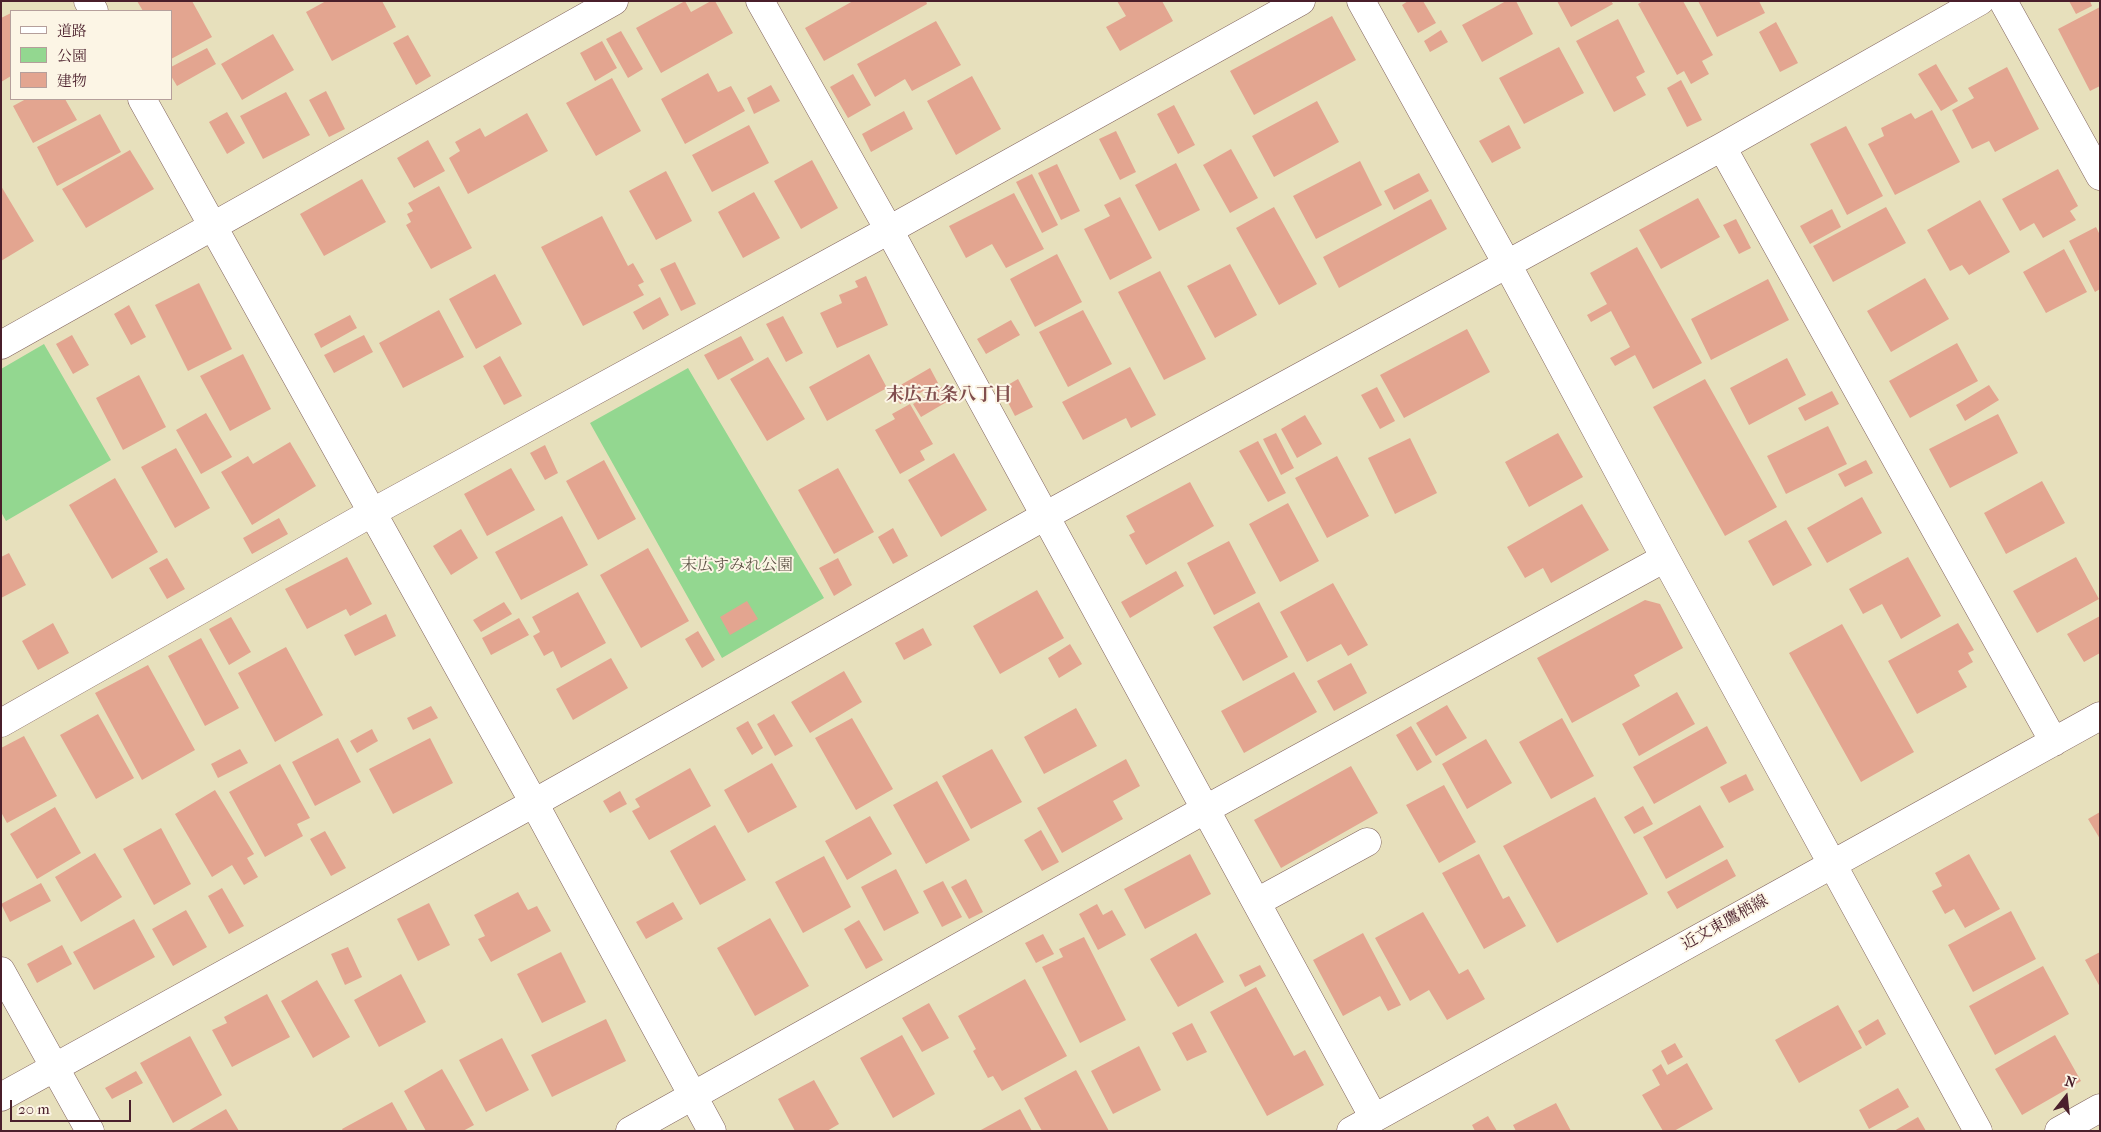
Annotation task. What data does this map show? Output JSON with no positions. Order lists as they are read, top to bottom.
{
  "streets": {
    "street": ["近文東鷹栖線"]
  },
  "districts": ["末広五条八丁目"],
  "parks": ["末広すみれ公園"],
  "legend": ["道路", "公園", "建物"],
  "scale_bar": "20 m",
  "north": "top"
}
